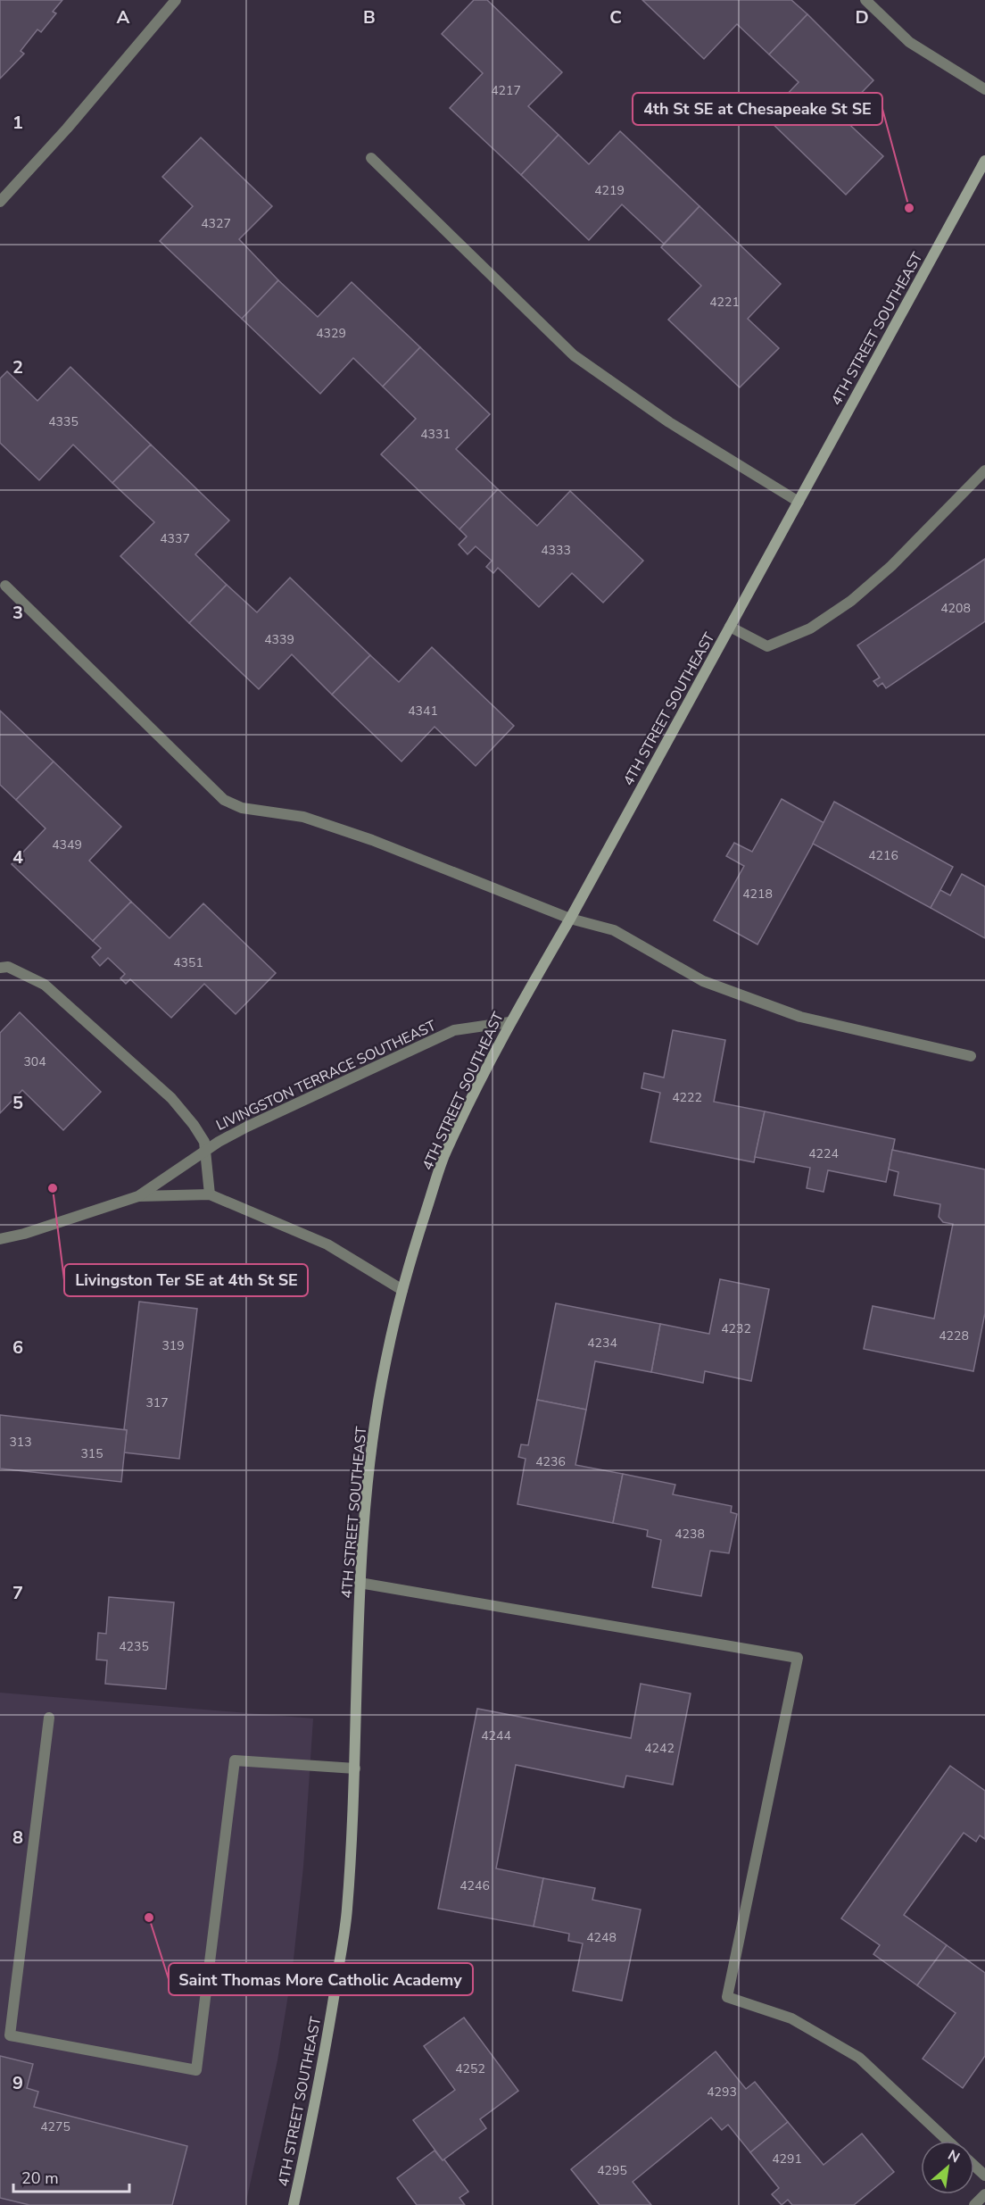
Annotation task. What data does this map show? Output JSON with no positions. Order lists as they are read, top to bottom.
{
  "streets": {
    "street": ["4TH STREET SOUTHEAST", "LIVINGSTON TERRACE SOUTHEAST"]
  },
  "crossings": [
    ["4TH STREET SOUTHEAST", "LIVINGSTON TERRACE SOUTHEAST"]
  ],
  "places": ["4th St SE at Chesapeake St SE", "Livingston Ter SE at 4th St SE", "Saint Thomas More Catholic Academy"],
  "house_numbers": [
    "4217",
    "4219",
    "4327",
    "4221",
    "4329",
    "4335",
    "4331",
    "4337",
    "4333",
    "4208",
    "4339",
    "4341",
    "4349",
    "4216",
    "4218",
    "4351",
    "304",
    "4222",
    "4224",
    "4232",
    "4228",
    "4234",
    "319",
    "317",
    "313",
    "315",
    "4236",
    "4238",
    "4235",
    "4244",
    "4242",
    "4246",
    "4248",
    "4252",
    "4293",
    "4275",
    "4291",
    "4295"
  ],
  "scale_bar": "20 m",
  "north": "top right",
  "grid": {
    "columns": [
      "A",
      "B",
      "C",
      "D"
    ],
    "rows": [
      "1",
      "2",
      "3",
      "4",
      "5",
      "6",
      "7",
      "8",
      "9"
    ]
  }
}
